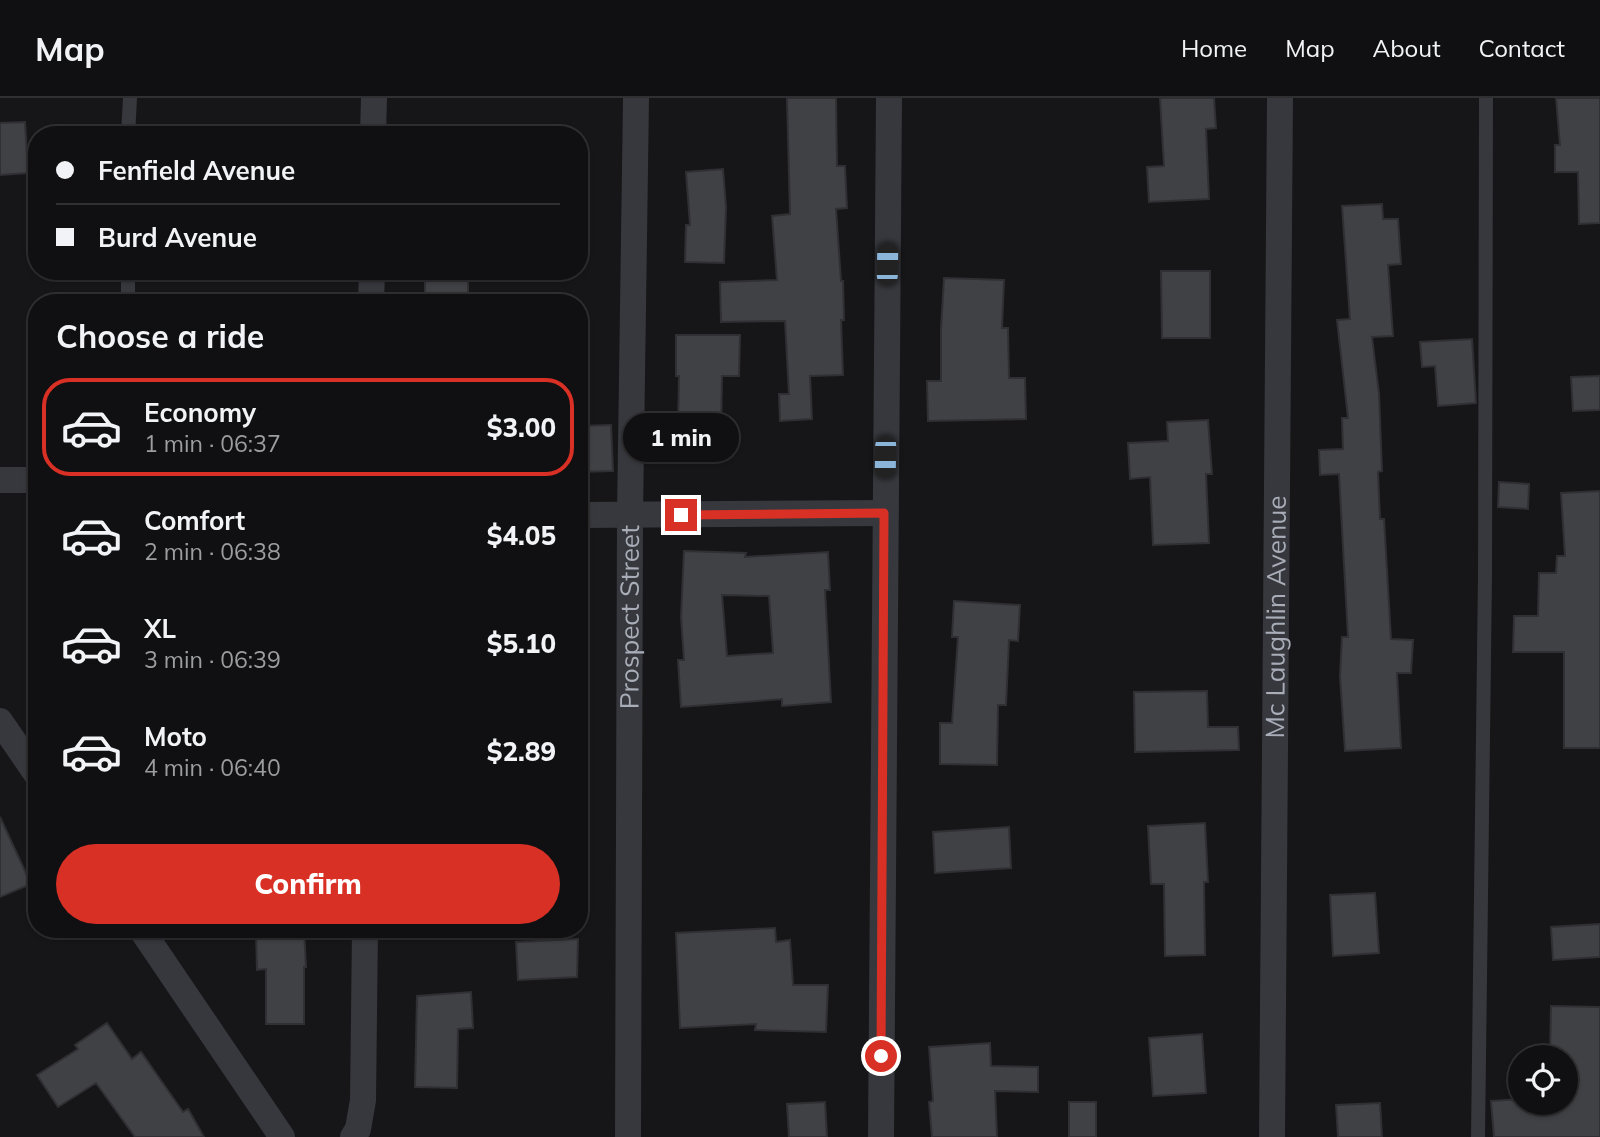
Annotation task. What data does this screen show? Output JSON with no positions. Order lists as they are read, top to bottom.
{
  "streets": {
    "street": ["Prospect Street", "Mc Laughlin Avenue"]
  },
  "page": {
    "header": "Map",
    "nav": [
      "Home",
      "Map",
      "About",
      "Contact"
    ],
    "banner": ["Fenfield Avenue", "Burd Avenue"],
    "heading": "Choose a ride",
    "list": [
      {
        "name": "Economy",
        "note": "1 min · 06:37",
        "value": "$3.00"
      },
      {
        "name": "Comfort",
        "note": "2 min · 06:38",
        "value": "$4.05"
      },
      {
        "name": "XL",
        "note": "3 min · 06:39",
        "value": "$5.10"
      },
      {
        "name": "Moto",
        "note": "4 min · 06:40",
        "value": "$2.89"
      }
    ],
    "bubble": "1 min",
    "buttons": "Confirm"
  }
}
